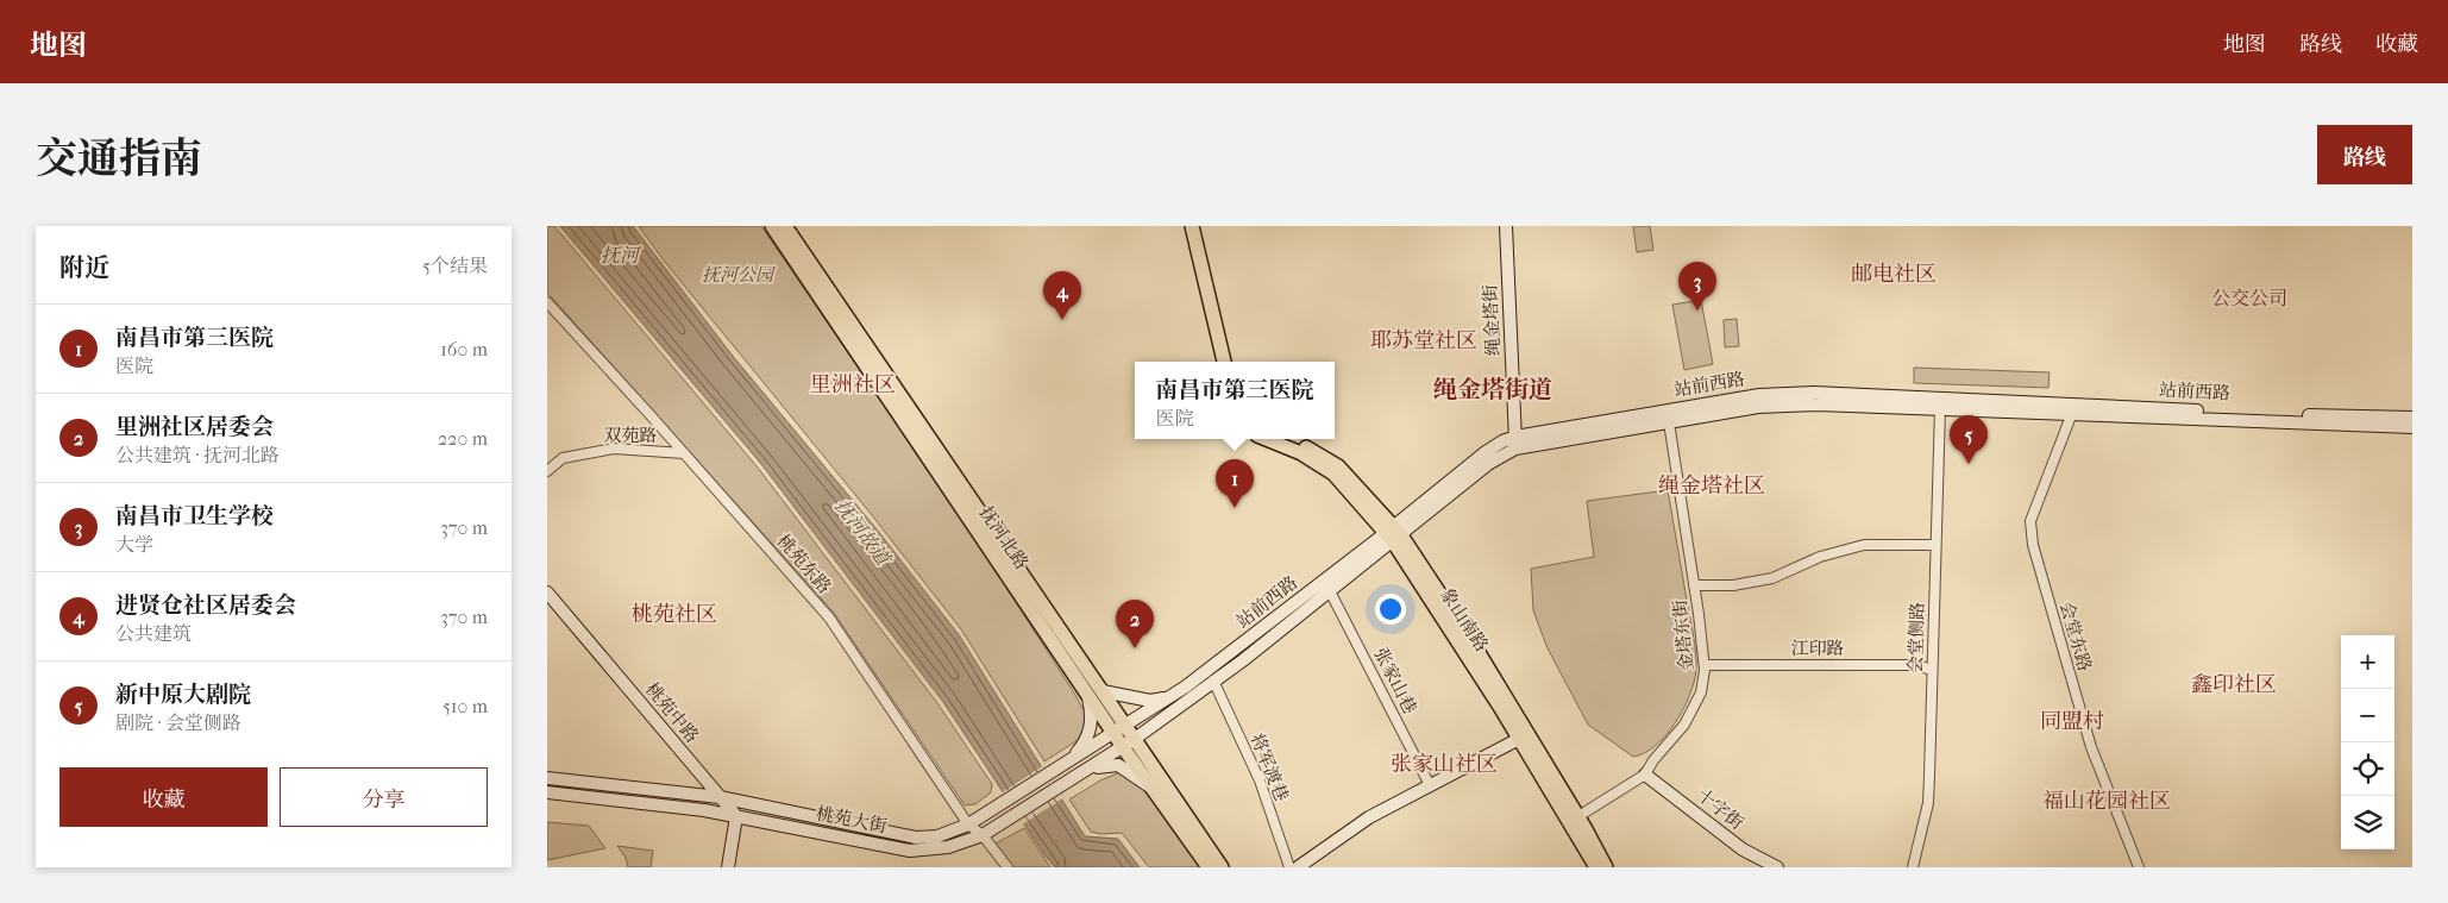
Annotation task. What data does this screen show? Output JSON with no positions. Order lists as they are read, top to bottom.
{
  "streets": {
    "main road": [
      "绳金塔街",
      "站前西路",
      "抚河北路",
      "象山南路",
      "桃苑中路",
      "十字街",
      "桃苑大街"
    ],
    "street": [
      "双苑路",
      "桃苑东路",
      "金塔东街",
      "会堂东路",
      "会堂侧路",
      "江印路",
      "张家山巷",
      "将军渡巷"
    ]
  },
  "crossings": [
    ["绳金塔街", "站前西路"],
    ["站前西路", "抚河北路"],
    ["站前西路", "象山南路"],
    ["站前西路", "金塔东街"],
    ["站前西路", "会堂东路"],
    ["站前西路", "会堂侧路"],
    ["站前西路", "张家山巷"],
    ["站前西路", "将军渡巷"],
    ["站前西路", "桃苑大街"],
    ["双苑路", "桃苑东路"],
    ["抚河北路", "桃苑大街"],
    ["桃苑东路", "桃苑大街"],
    ["象山南路", "金塔东街"],
    ["金塔东街", "江印路"],
    ["金塔东街", "十字街"],
    ["会堂侧路", "江印路"],
    ["桃苑中路", "桃苑大街"]
  ],
  "districts": [
    "邮电社区",
    "公交公司",
    "耶苏堂社区",
    "里洲社区",
    "绳金塔街道",
    "绳金塔社区",
    "桃苑社区",
    "鑫印社区",
    "同盟村",
    "张家山社区",
    "福山花园社区"
  ],
  "water": ["抚河", "抚河故道"],
  "parks": ["抚河公园"],
  "page": {
    "header": "地图",
    "nav": ["地图", "路线", "收藏"],
    "title": "交通指南",
    "buttons": [
      "路线",
      ["收藏", "分享"]
    ],
    "heading": ["附近", "5个结果"],
    "pins": [
      "3",
      "4",
      "5",
      "1",
      "2"
    ],
    "list": [
      {
        "mark": "1",
        "name": "南昌市第三医院",
        "note": "医院",
        "value": "160 m"
      },
      {
        "mark": "2",
        "name": "里洲社区居委会",
        "note": "公共建筑 · 抚河北路",
        "value": "220 m"
      },
      {
        "mark": "3",
        "name": "南昌市卫生学校",
        "note": "大学",
        "value": "370 m"
      },
      {
        "mark": "4",
        "name": "进贤仓社区居委会",
        "note": "公共建筑",
        "value": "370 m"
      },
      {
        "mark": "5",
        "name": "新中原大剧院",
        "note": "剧院 · 会堂侧路",
        "value": "510 m"
      }
    ],
    "popup": ["南昌市第三医院", "医院"],
    "map_buttons": ["+", "−"]
  }
}
